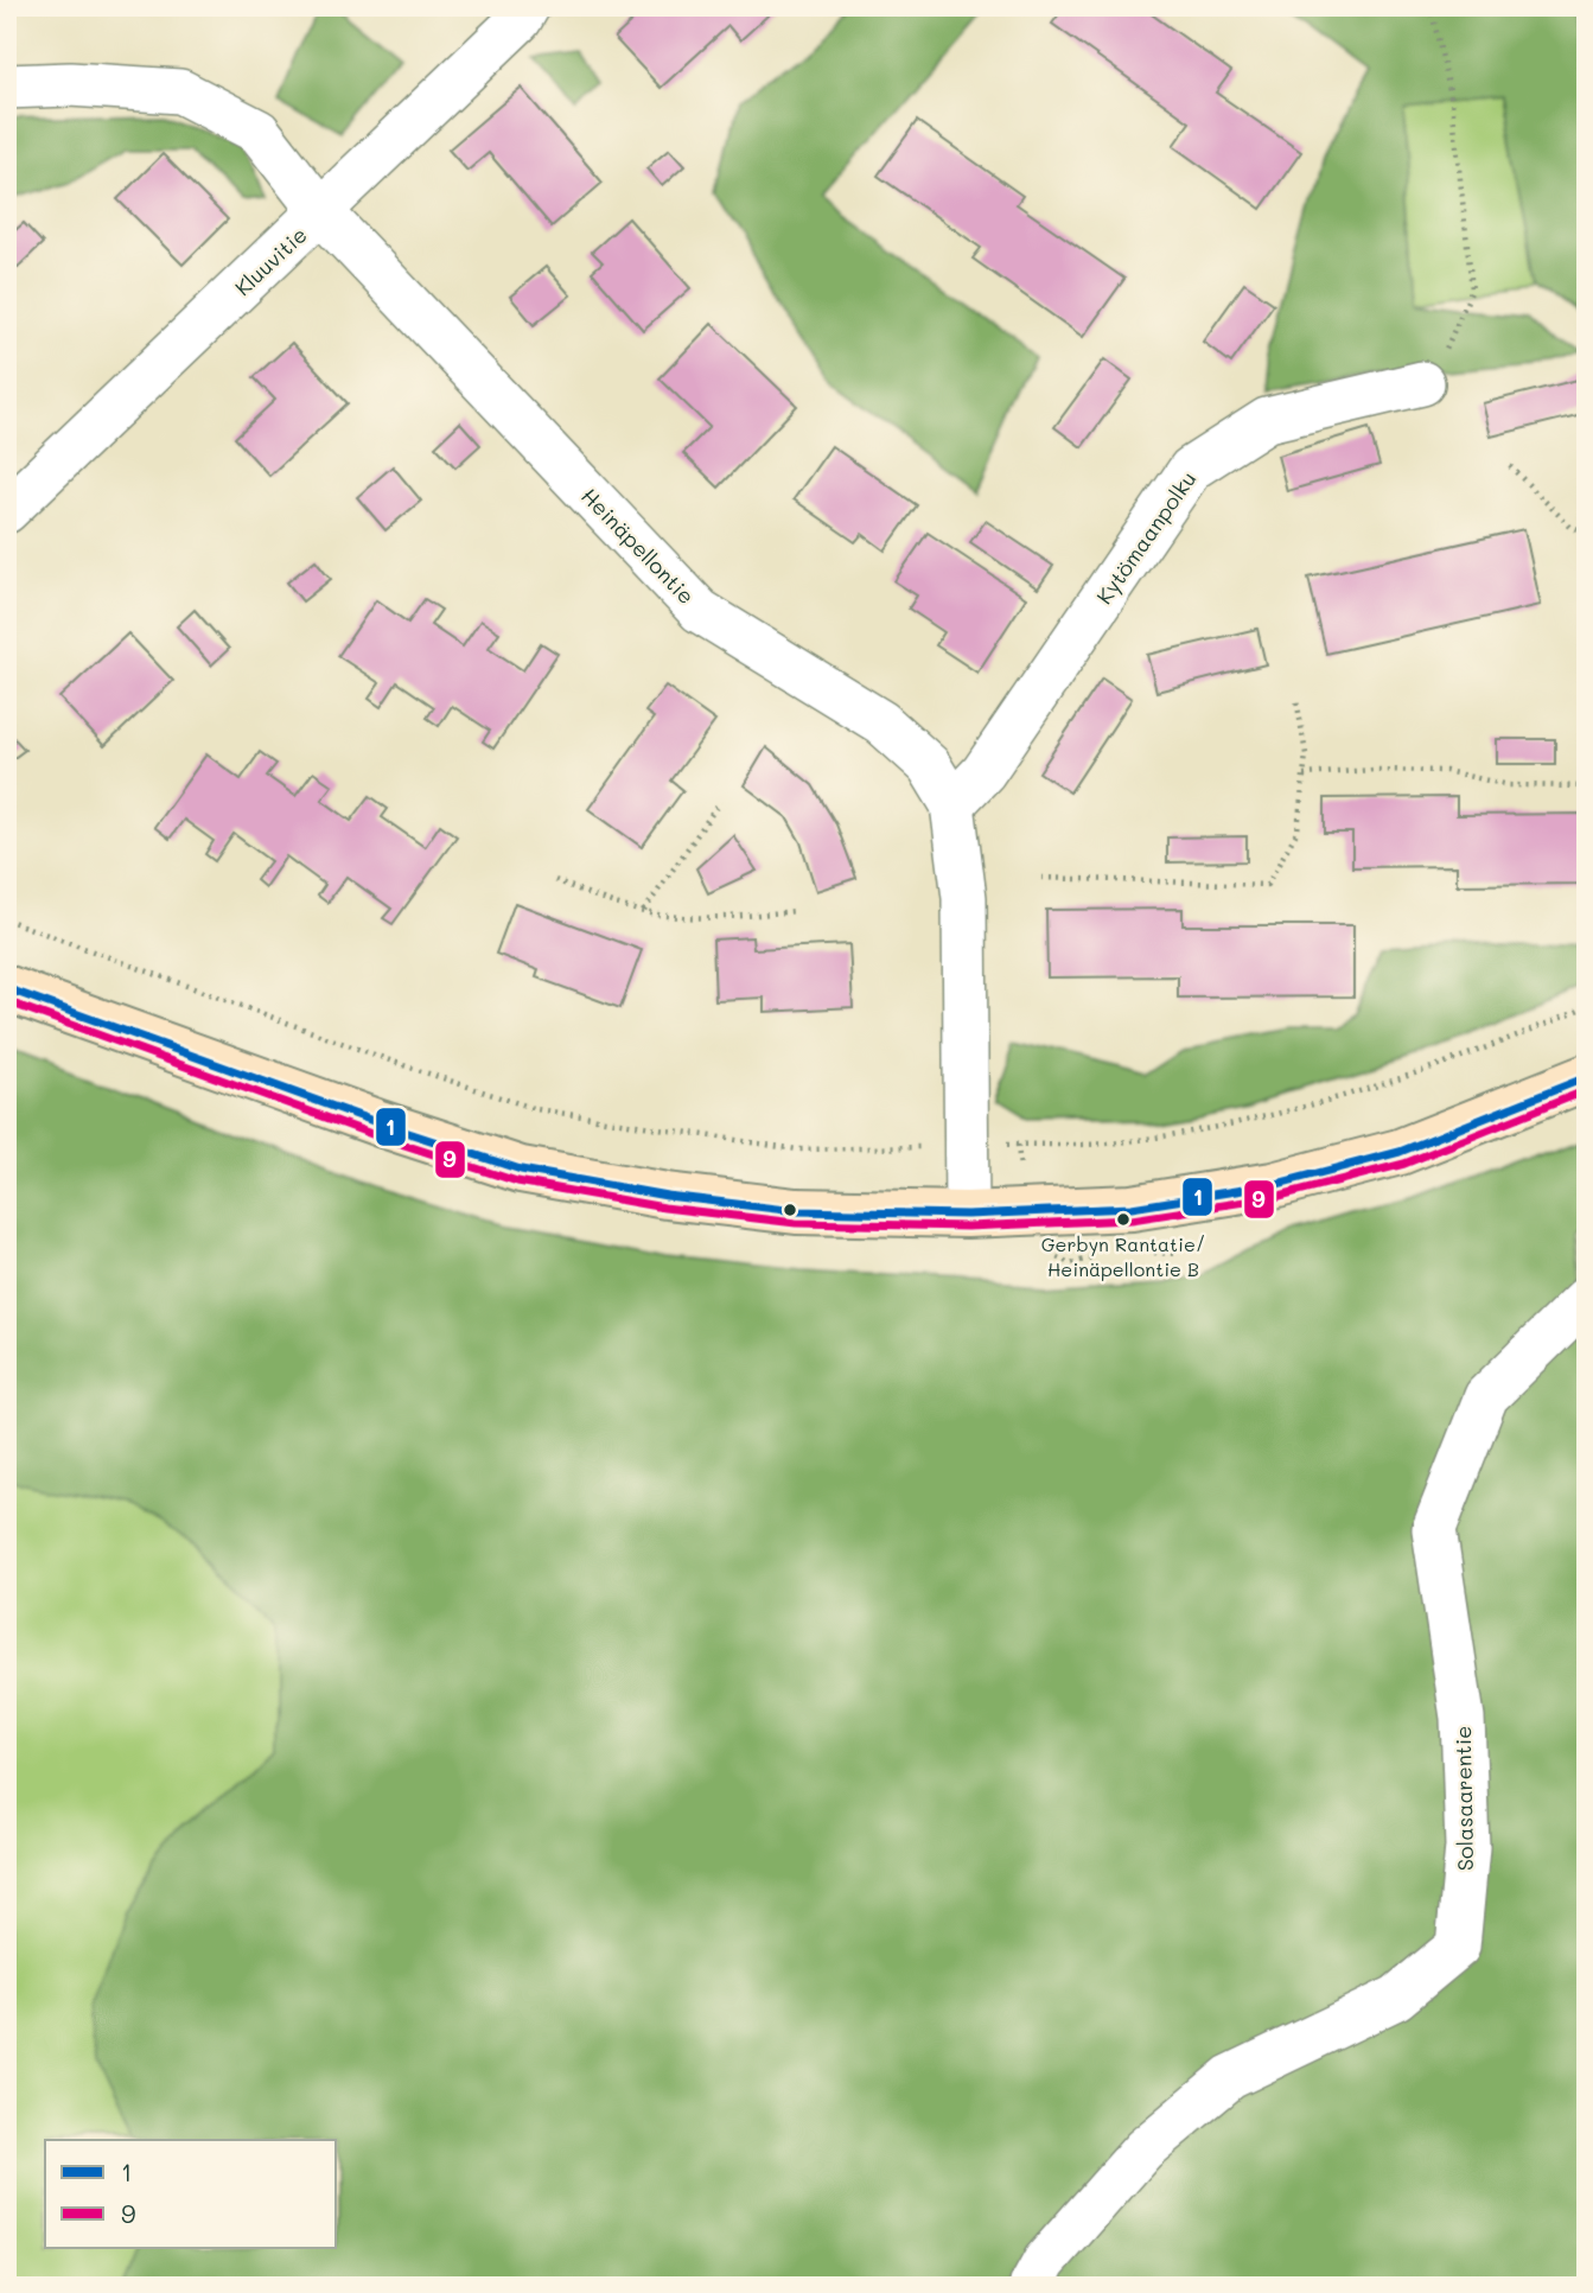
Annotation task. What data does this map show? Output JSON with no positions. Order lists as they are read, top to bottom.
{
  "streets": {
    "street": [
      "Kluuvitie",
      "Kytömaanpolku",
      "Heinäpellontie",
      "Solasaarentie"
    ]
  },
  "crossings": [
    ["Kluuvitie", "Heinäpellontie"],
    ["Kytömaanpolku", "Heinäpellontie"]
  ],
  "places": ["Gerbyn Rantatie/ Heinäpellontie B"],
  "lines": ["transit line 1", "transit line 9"],
  "legend": ["1", "9"]
}
